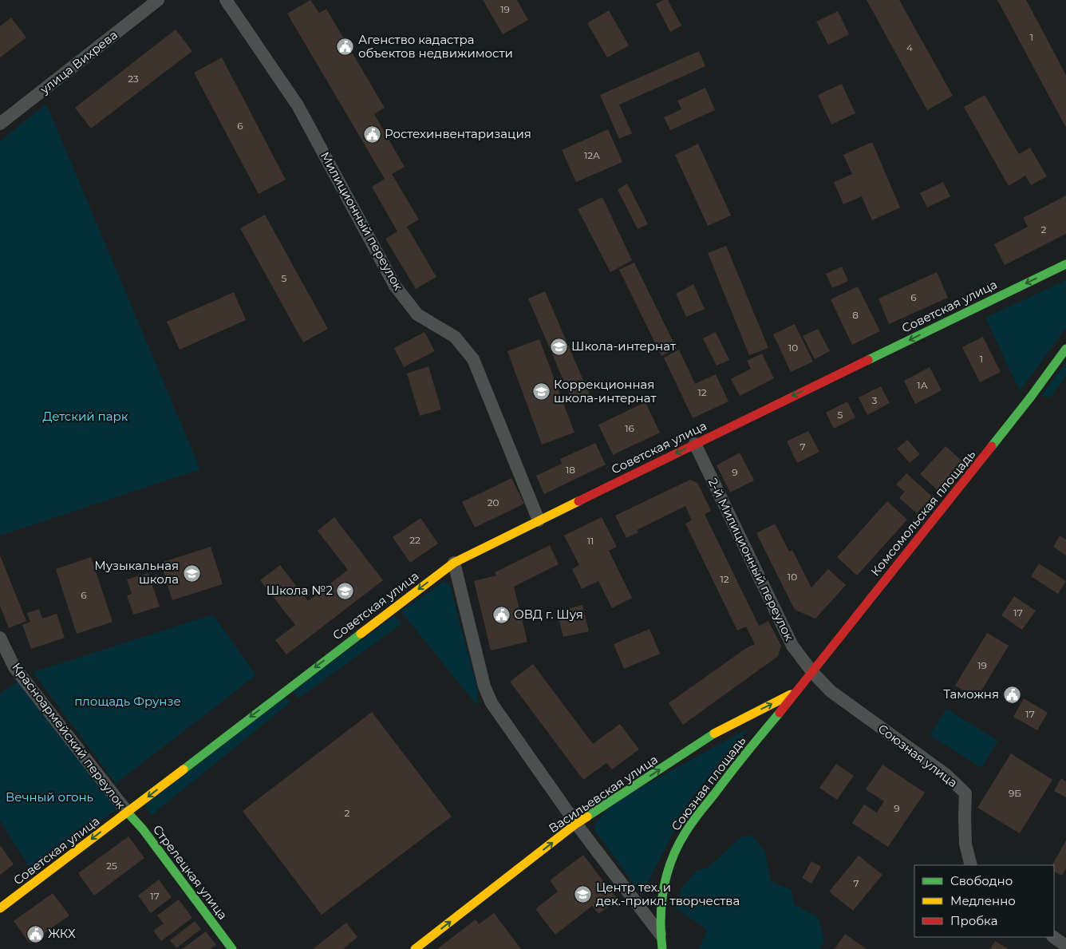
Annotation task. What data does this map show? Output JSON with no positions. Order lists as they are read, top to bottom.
{
  "streets": {
    "street": [
      "улица Вихрева",
      "Милиционный переулок",
      "Советская улица",
      "Комсомольская площадь",
      "2-й Милиционный переулок",
      "Красноармейский переулок",
      "Союзная улица",
      "Союзная площадь",
      "Васильевская улица",
      "Стрелецкая улица"
    ]
  },
  "crossings": [
    ["Милиционный переулок", "Советская улица"],
    ["Советская улица", "2-й Милиционный переулок"],
    ["Советская улица", "Красноармейский переулок"],
    ["Советская улица", "Стрелецкая улица"],
    ["Комсомольская площадь", "2-й Милиционный переулок"],
    ["Комсомольская площадь", "Союзная улица"],
    ["Комсомольская площадь", "Союзная площадь"],
    ["Комсомольская площадь", "Васильевская улица"],
    ["2-й Милиционный переулок", "Союзная улица"],
    ["Красноармейский переулок", "Стрелецкая улица"],
    ["Союзная площадь", "Васильевская улица"]
  ],
  "one_way": ["Советская улица", "Васильевская улица"],
  "parks": ["Детский парк", "площадь Фрунзе", "Вечный огонь"],
  "places": {
    "public building": [
      "Агенство кадастра объектов недвижимости",
      "Ростехинвентаризация",
      "ОВД г. Шуя",
      "Таможня",
      "ЖКХ"
    ],
    "school or university": [
      "Школа-интернат",
      "Коррекционная школа-интернат",
      "Музыкальная школа",
      "Школа №2",
      "Центр тех. и дек.-прикл. творчества"
    ]
  },
  "house_numbers": [
    "19",
    "1",
    "4",
    "23",
    "6",
    "12А",
    "2",
    "5",
    "6",
    "8",
    "10",
    "1",
    "1А",
    "12",
    "3",
    "5",
    "16",
    "7",
    "18",
    "9",
    "20",
    "22",
    "11",
    "10",
    "12",
    "6",
    "17",
    "19",
    "17",
    "9Б",
    "9",
    "2",
    "25",
    "7",
    "17"
  ],
  "legend": ["Свободно", "Медленно", "Пробка"]
}
